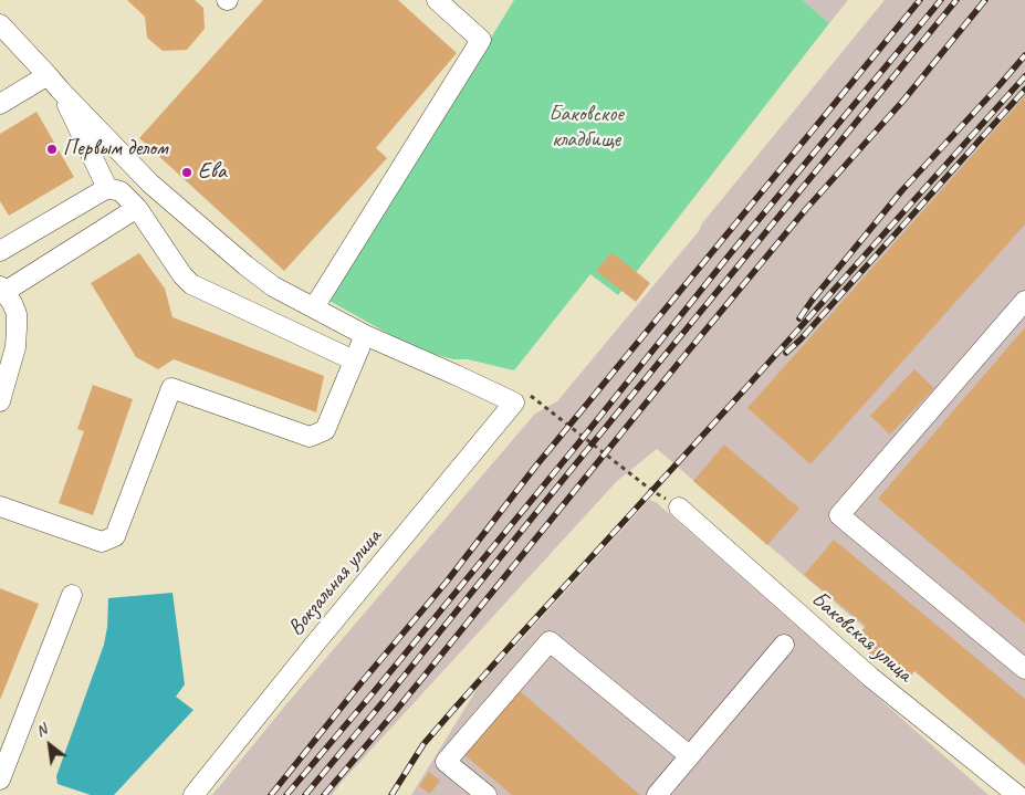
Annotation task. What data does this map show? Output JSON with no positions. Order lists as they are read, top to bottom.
{
  "streets": {
    "street": ["Вокзальная улица", "Баковская улица"]
  },
  "parks": ["Баковское кладбище"],
  "places": ["Первым делом", "Ева"],
  "north": "top left"
}
